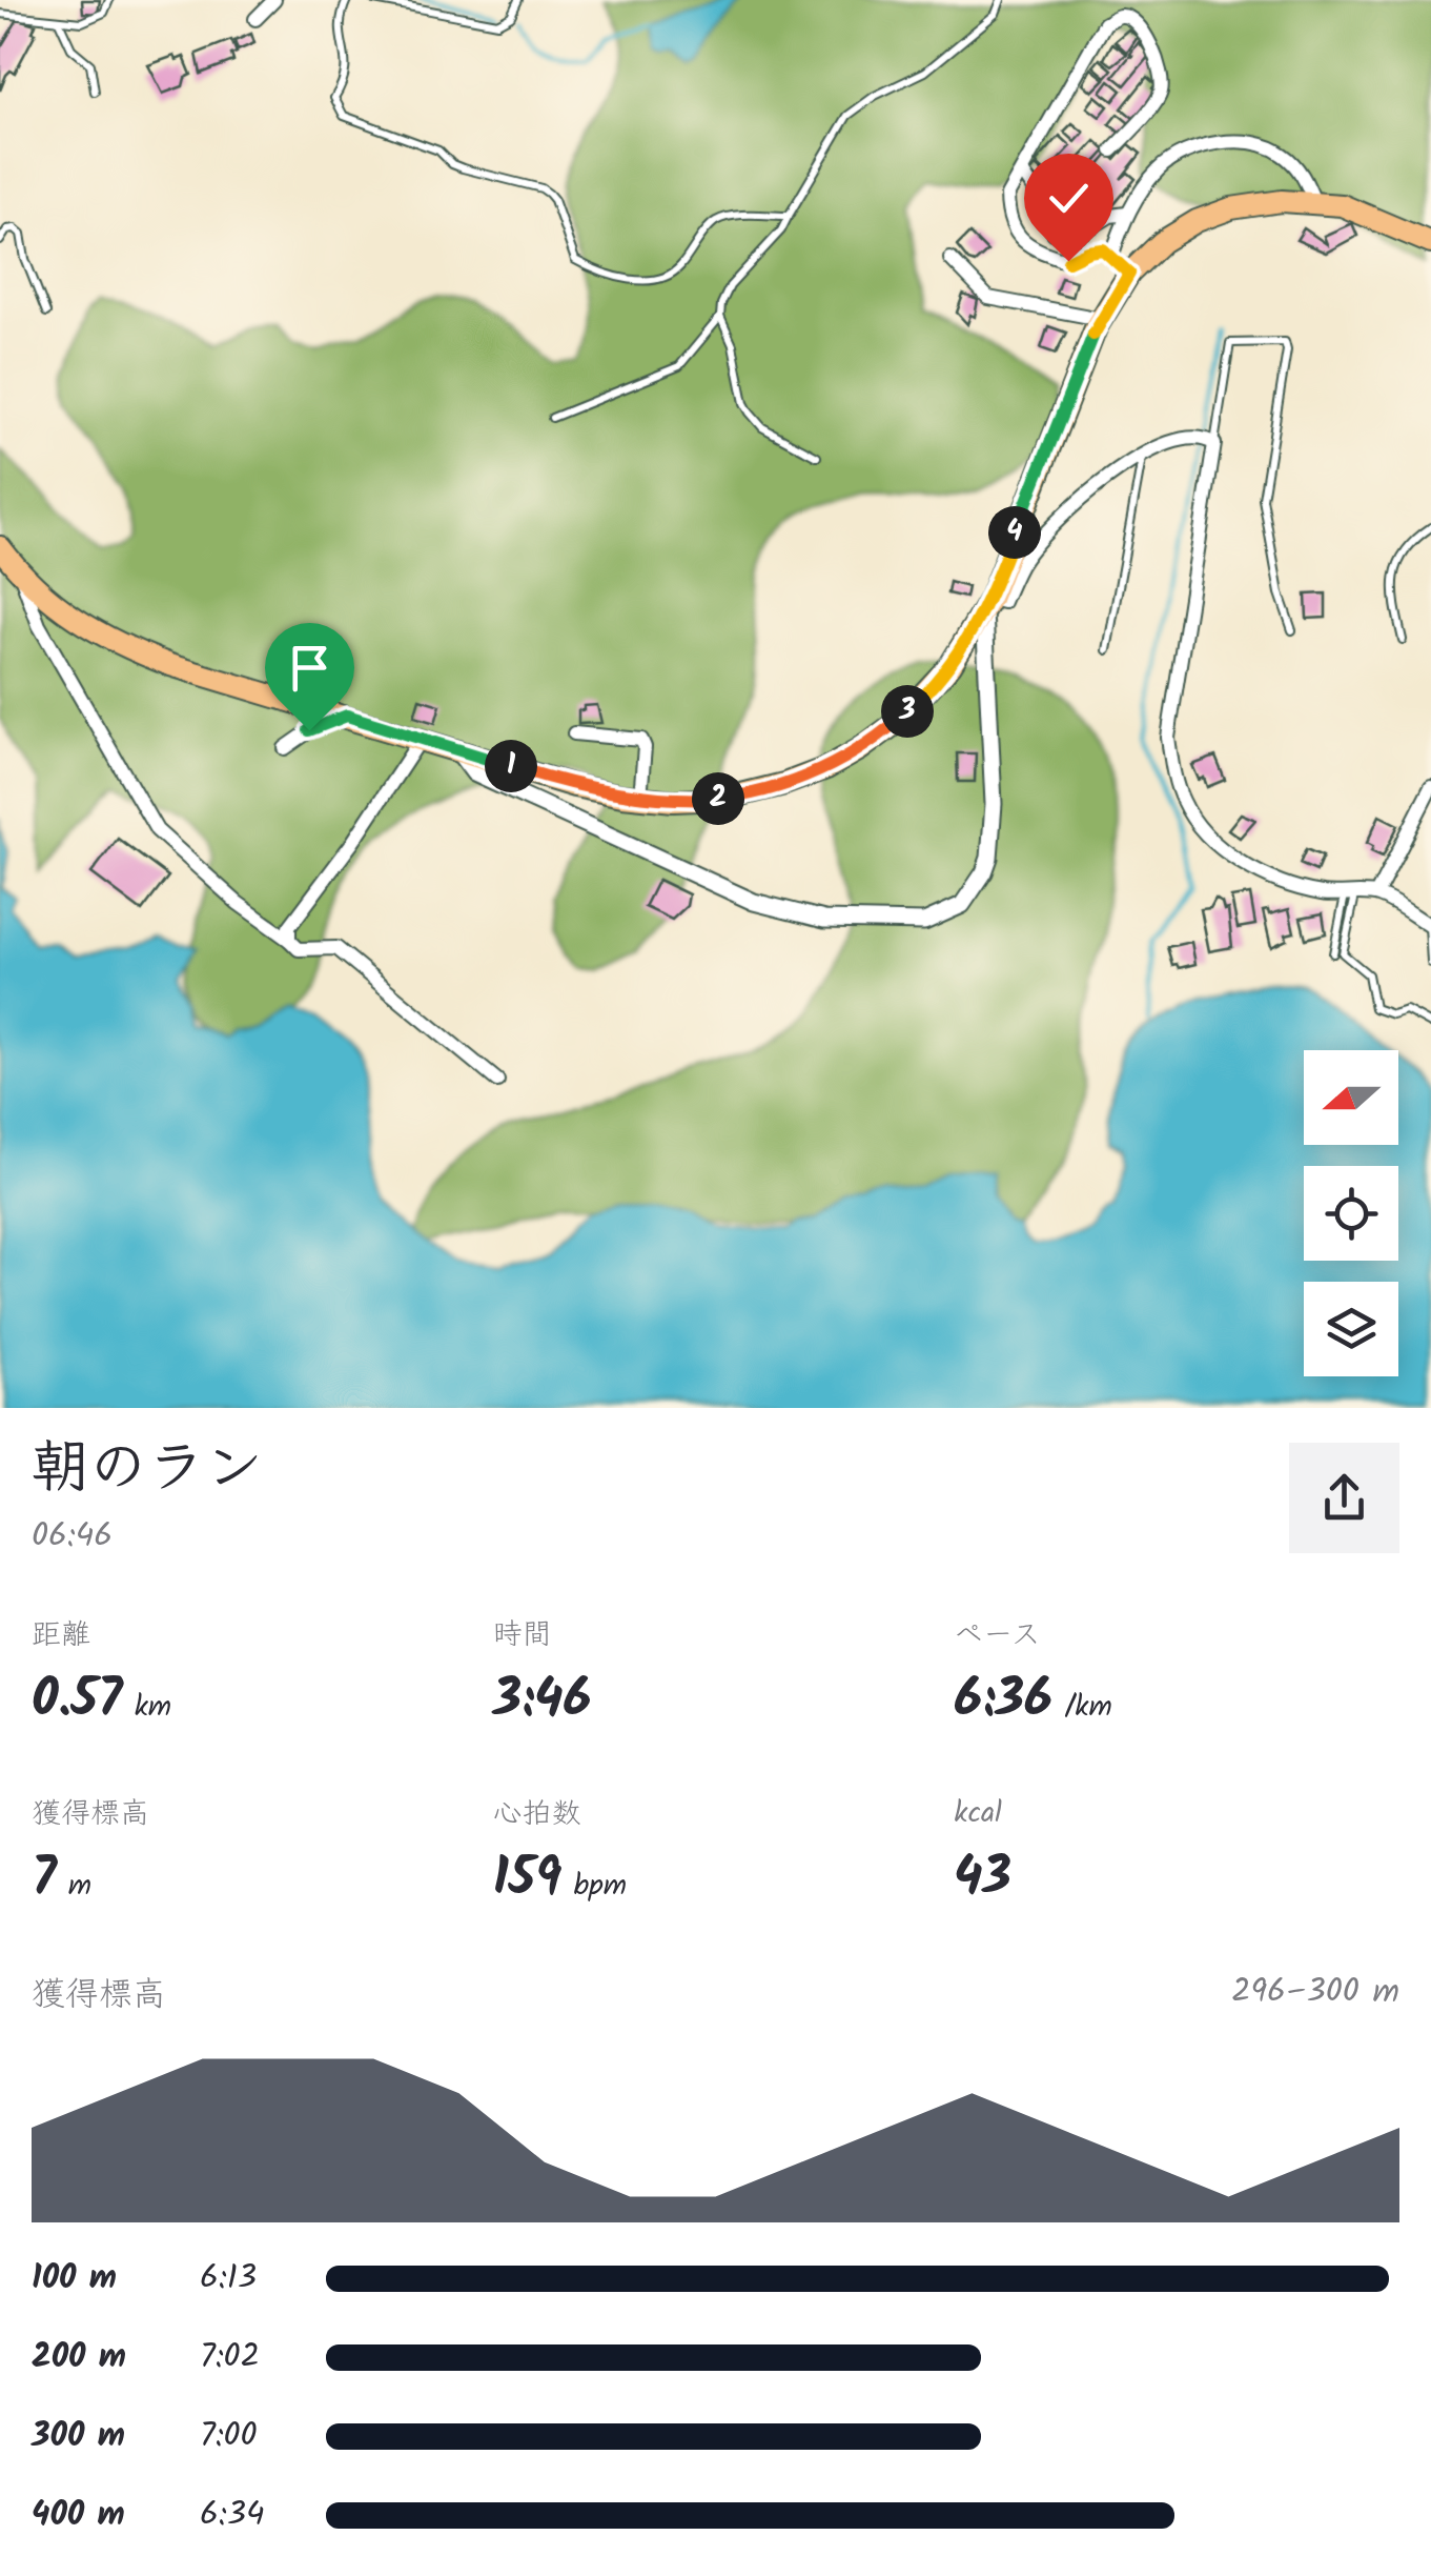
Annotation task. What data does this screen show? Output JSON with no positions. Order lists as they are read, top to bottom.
{
  "north": "left",
  "page": {
    "pins": [
      "4",
      "3",
      "1",
      "2"
    ],
    "heading": ["朝のラン", "06:46"],
    "stats": [
      ["距離", "0.57 km"],
      ["時間", "3:46"],
      ["ペース", "6:36 /km"],
      ["獲得標高", "7 m"],
      ["心拍数", "159 bpm"],
      ["kcal", "43"]
    ],
    "chart": ["獲得標高", "296–300 m"],
    "list": [
      {
        "name": "100 m",
        "note": "6:13"
      },
      {
        "name": "200 m",
        "note": "7:02"
      },
      {
        "name": "300 m",
        "note": "7:00"
      },
      {
        "name": "400 m",
        "note": "6:34"
      }
    ]
  }
}
